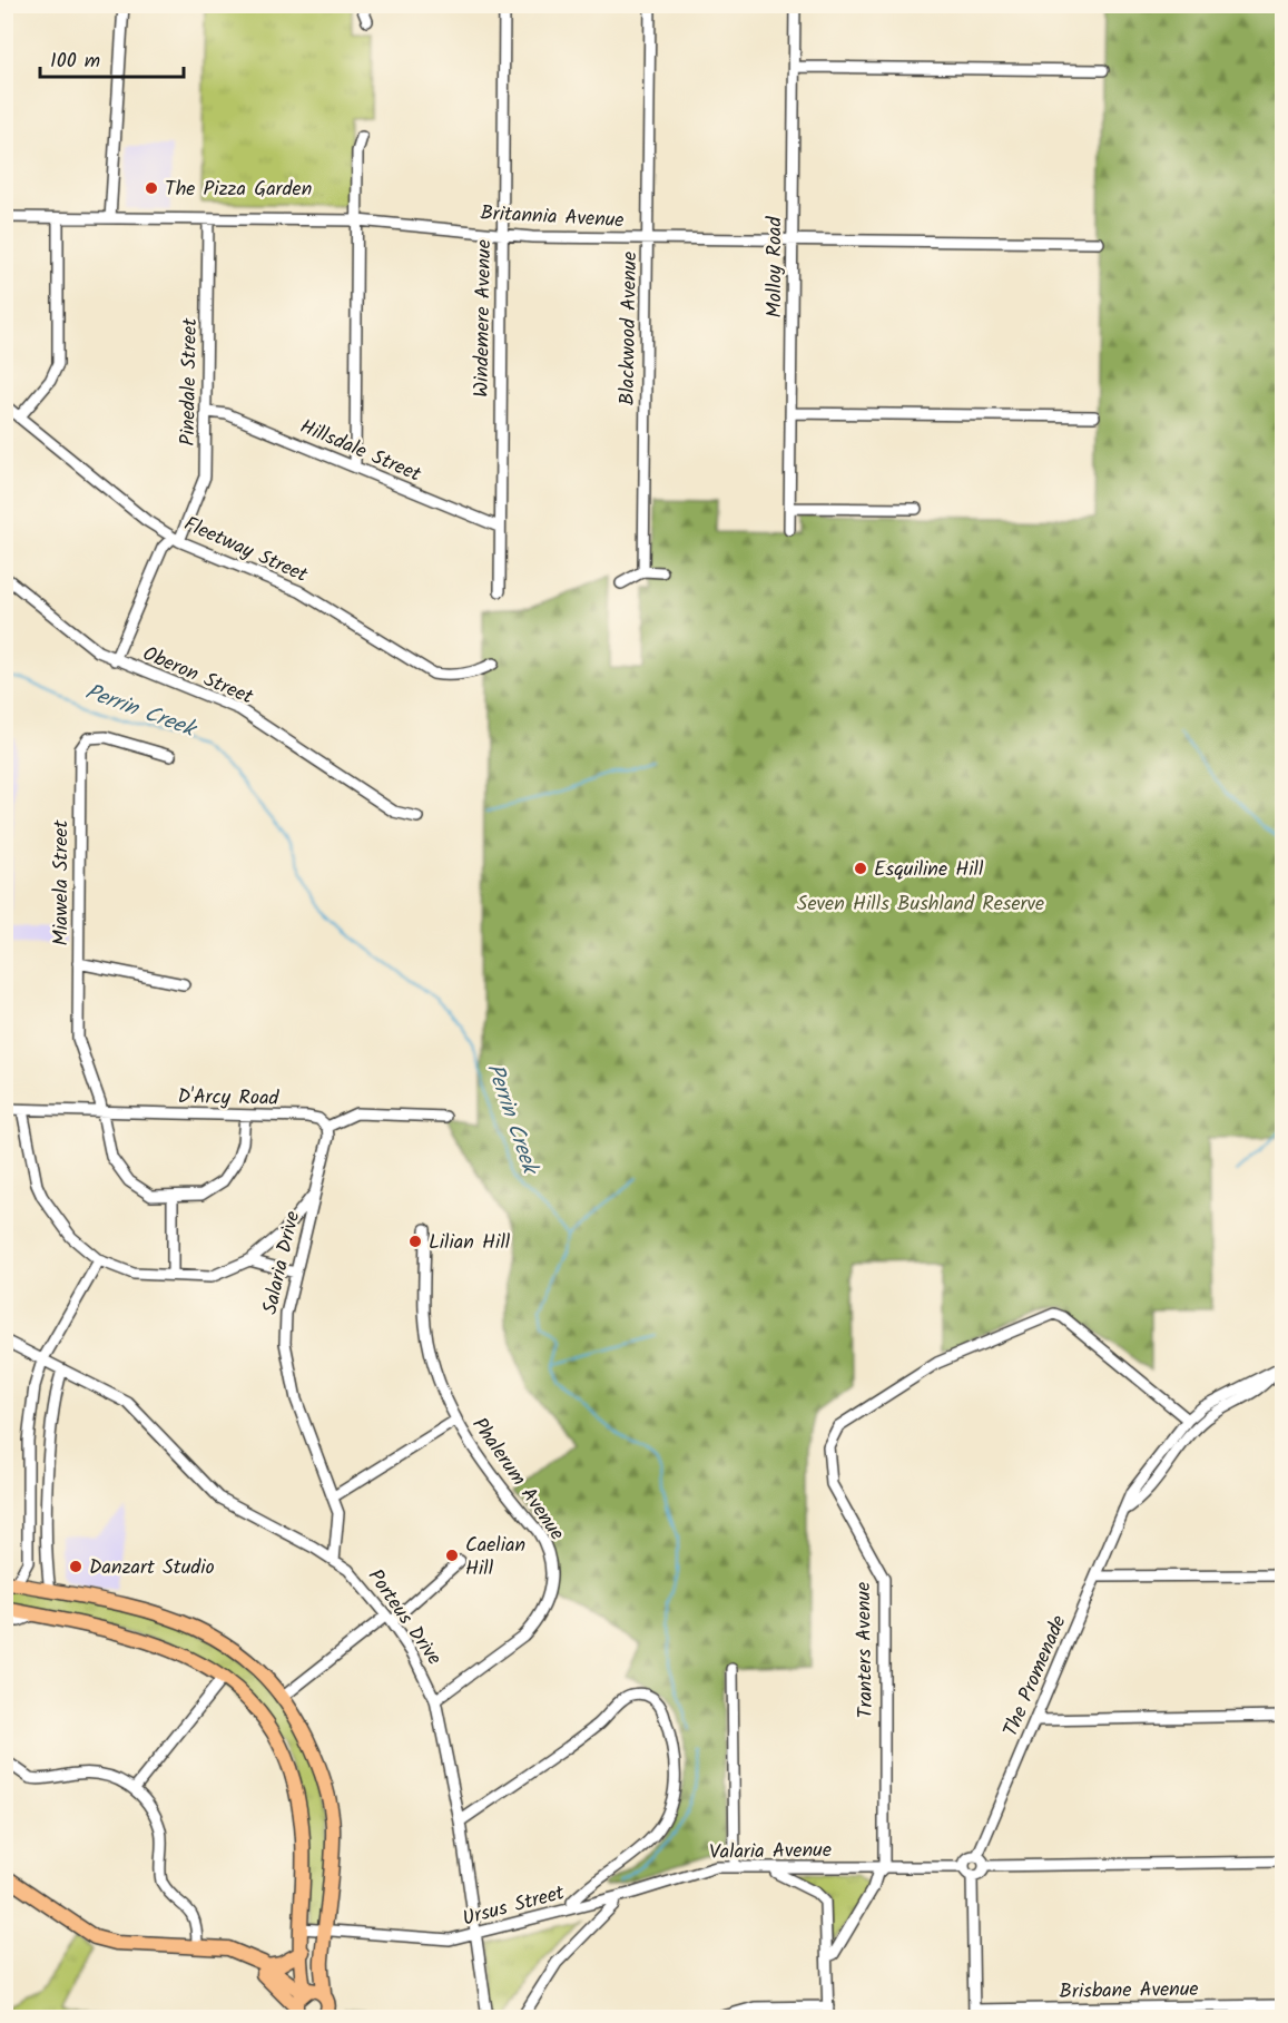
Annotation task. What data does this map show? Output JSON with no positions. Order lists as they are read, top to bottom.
{
  "streets": {
    "street": [
      "Britannia Avenue",
      "Molloy Road",
      "Windemere Avenue",
      "Blackwood Avenue",
      "Pinedale Street",
      "Hillsdale Street",
      "Fleetway Street",
      "Oberon Street",
      "Miawela Street",
      "D'Arcy Road",
      "Salaria Drive",
      "Phalerum Avenue",
      "Porteus Drive",
      "Tranters Avenue",
      "The Promenade",
      "Valaria Avenue",
      "Ursus Street",
      "Brisbane Avenue"
    ]
  },
  "crossings": [
    ["Britannia Avenue", "Molloy Road"],
    ["Britannia Avenue", "Windemere Avenue"],
    ["Britannia Avenue", "Blackwood Avenue"],
    ["Britannia Avenue", "Pinedale Street"],
    ["Windemere Avenue", "Hillsdale Street"],
    ["Pinedale Street", "Hillsdale Street"],
    ["Pinedale Street", "Fleetway Street"],
    ["Pinedale Street", "Oberon Street"],
    ["Miawela Street", "D'Arcy Road"],
    ["D'Arcy Road", "Salaria Drive"],
    ["Salaria Drive", "Porteus Drive"],
    ["Phalerum Avenue", "Porteus Drive"],
    ["Porteus Drive", "Ursus Street"],
    ["Tranters Avenue", "The Promenade"],
    ["Tranters Avenue", "Valaria Avenue"],
    ["The Promenade", "Valaria Avenue"],
    ["Valaria Avenue", "Ursus Street"]
  ],
  "water": ["Perrin Creek"],
  "parks": ["Seven Hills Bushland Reserve"],
  "places": [
    "The Pizza Garden",
    "Esquiline Hill",
    "Lilian Hill",
    "Caelian Hill",
    "Danzart Studio"
  ],
  "scale_bar": "100 m"
}
